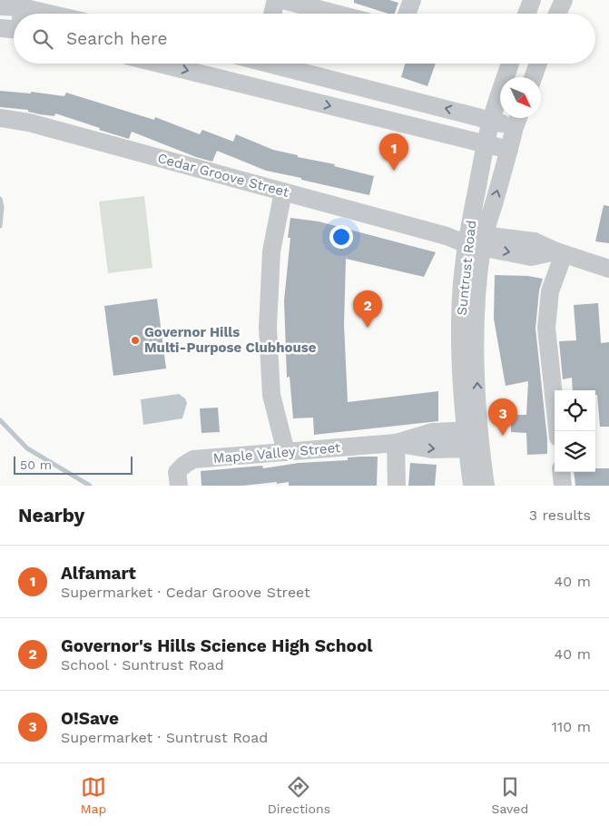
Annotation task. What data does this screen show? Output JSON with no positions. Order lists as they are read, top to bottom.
{
  "streets": {
    "street": ["Cedar Groove Street", "Suntrust Road", "Maple Valley Street"]
  },
  "crossings": [
    ["Cedar Groove Street", "Suntrust Road"]
  ],
  "places": ["Governor Hills Multi-Purpose Clubhouse"],
  "scale_bar": "50 m",
  "north": "bottom right",
  "page": {
    "search": "Search here",
    "pins": ["1", "2", "3"],
    "scale": "50 m",
    "heading": ["Nearby", "3 results"],
    "list": [
      {
        "mark": "1",
        "name": "Alfamart",
        "note": "Supermarket · Cedar Groove Street",
        "value": "40 m"
      },
      {
        "mark": "2",
        "name": "Governor's Hills Science High School",
        "note": "School · Suntrust Road",
        "value": "40 m"
      },
      {
        "mark": "3",
        "name": "O!Save",
        "note": "Supermarket · Suntrust Road",
        "value": "110 m"
      }
    ],
    "nav": ["Map", "Directions", "Saved"]
  }
}
